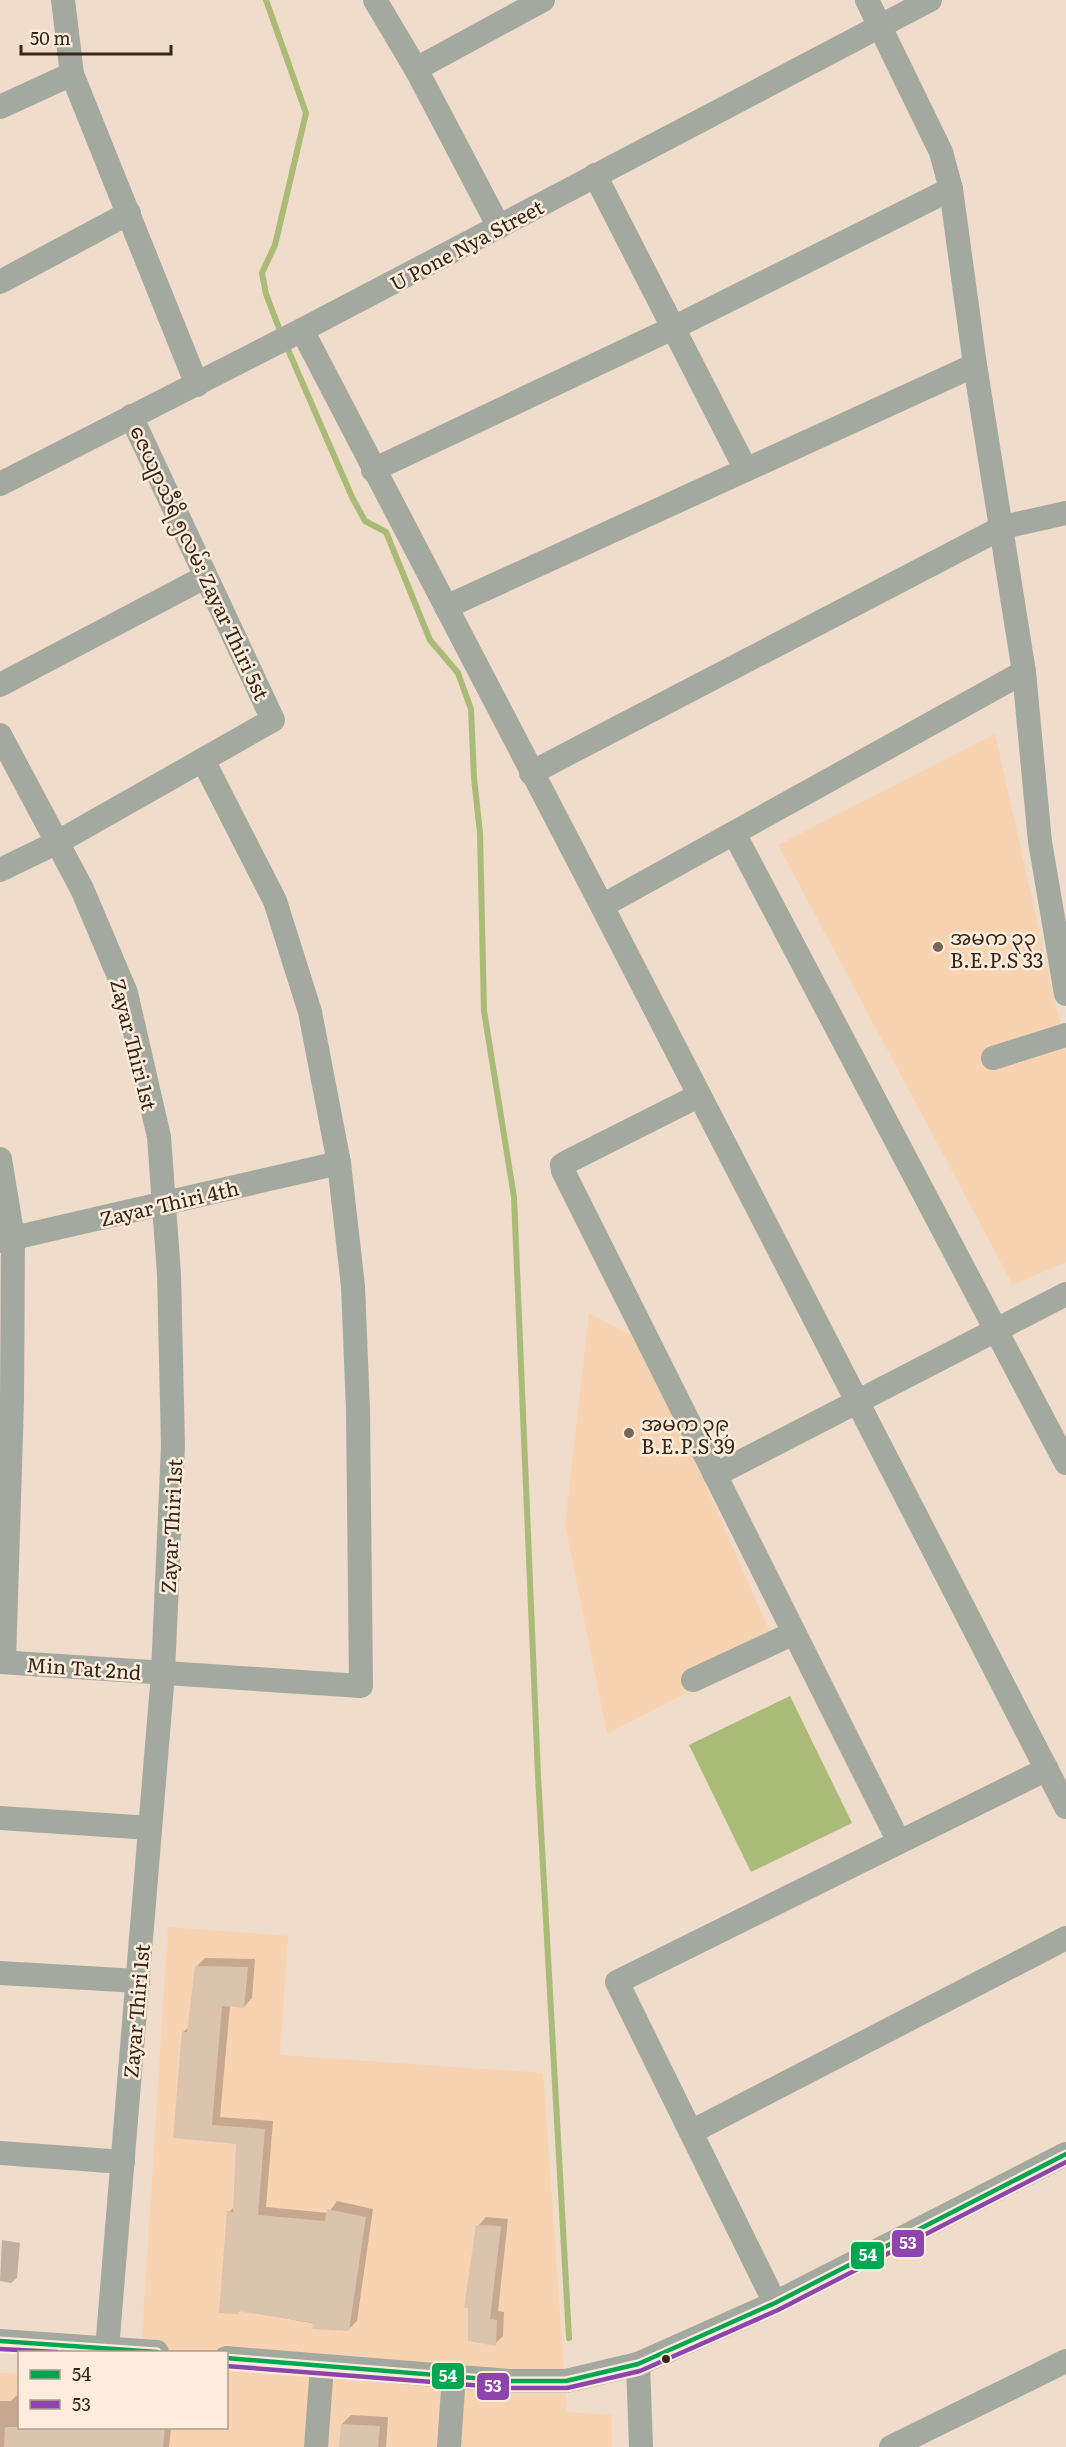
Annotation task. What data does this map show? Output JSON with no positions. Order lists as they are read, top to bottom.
{
  "streets": {
    "street": [
      "U Pone Nya Street",
      "ဇေယျာသီရိ ၅လမ်း Zayar Thiri 5st",
      "Zayar Thiri 1st",
      "Zayar Thiri 4th",
      "Min Tat 2nd"
    ]
  },
  "crossings": [
    ["U Pone Nya Street", "ဇေယျာသီရိ ၅လမ်း Zayar Thiri 5st"],
    ["ဇေယျာသီရိ ၅လမ်း Zayar Thiri 5st", "Zayar Thiri 1st"],
    ["Zayar Thiri 1st", "Zayar Thiri 4th"],
    ["Zayar Thiri 1st", "Min Tat 2nd"],
    ["Zayar Thiri 4th", "Min Tat 2nd"]
  ],
  "places": ["အမက ၃၃ B.E.P.S 33", "အမက ၃၉ B.E.P.S 39"],
  "lines": ["transit line 54", "transit line 53"],
  "legend": ["54", "53"],
  "scale_bar": "50 m"
}
